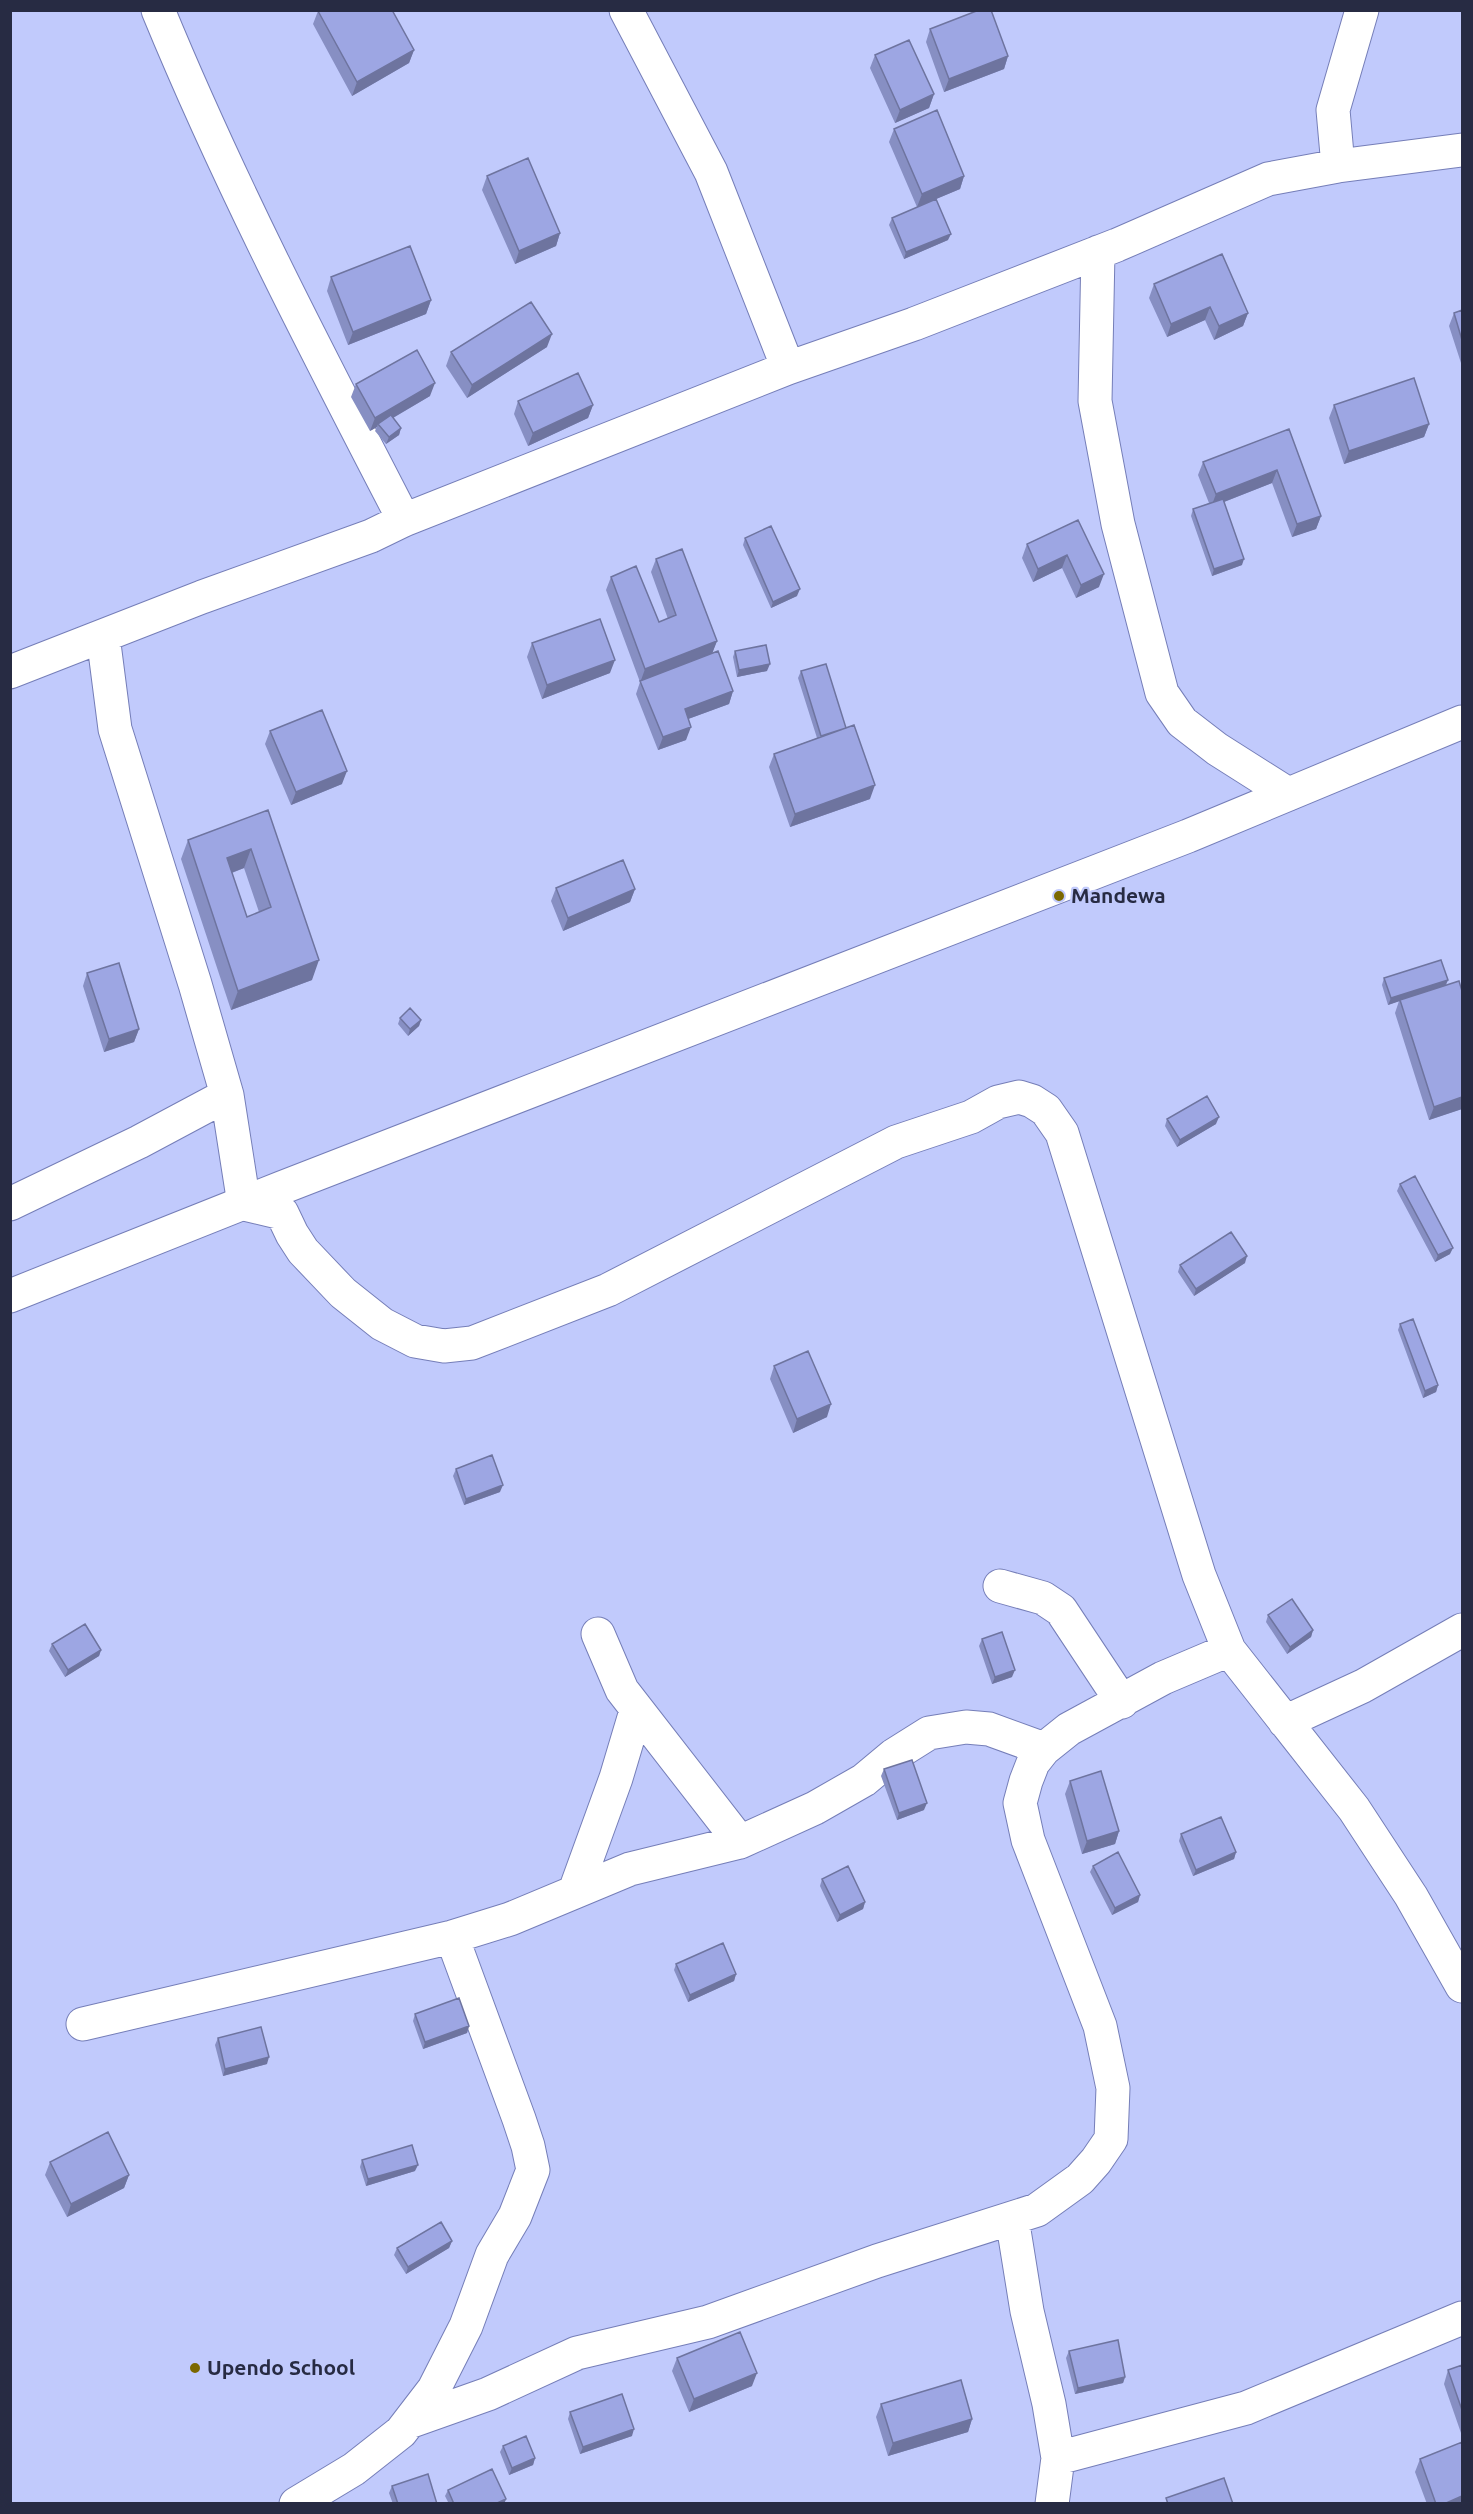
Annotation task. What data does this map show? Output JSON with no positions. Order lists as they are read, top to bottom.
{
  "places": ["Mandewa", "Upendo School"]
}
